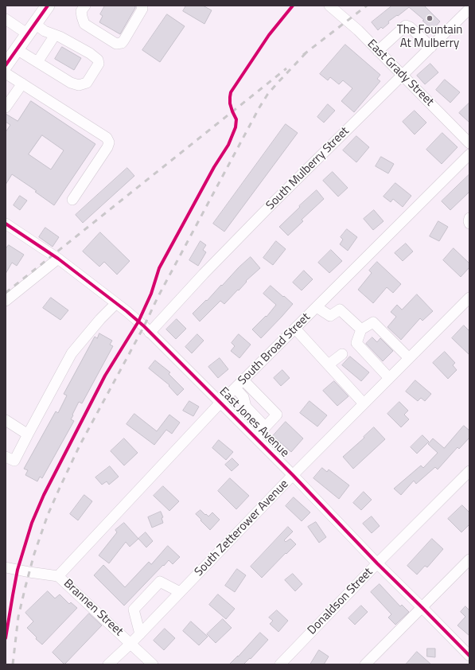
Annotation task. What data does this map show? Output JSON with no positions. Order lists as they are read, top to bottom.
{
  "streets": {
    "street": [
      "East Grady Street",
      "South Mulberry Street",
      "South Broad Street",
      "East Jones Avenue",
      "South Zetterower Avenue",
      "Donaldson Street",
      "Brannen Street"
    ]
  },
  "crossings": [
    ["East Grady Street", "South Mulberry Street"],
    ["South Mulberry Street", "East Jones Avenue"],
    ["South Broad Street", "East Jones Avenue"],
    ["South Broad Street", "Brannen Street"],
    ["East Jones Avenue", "South Zetterower Avenue"],
    ["East Jones Avenue", "Donaldson Street"],
    ["South Zetterower Avenue", "Brannen Street"]
  ],
  "places": ["The Fountain At Mulberry"]
}
